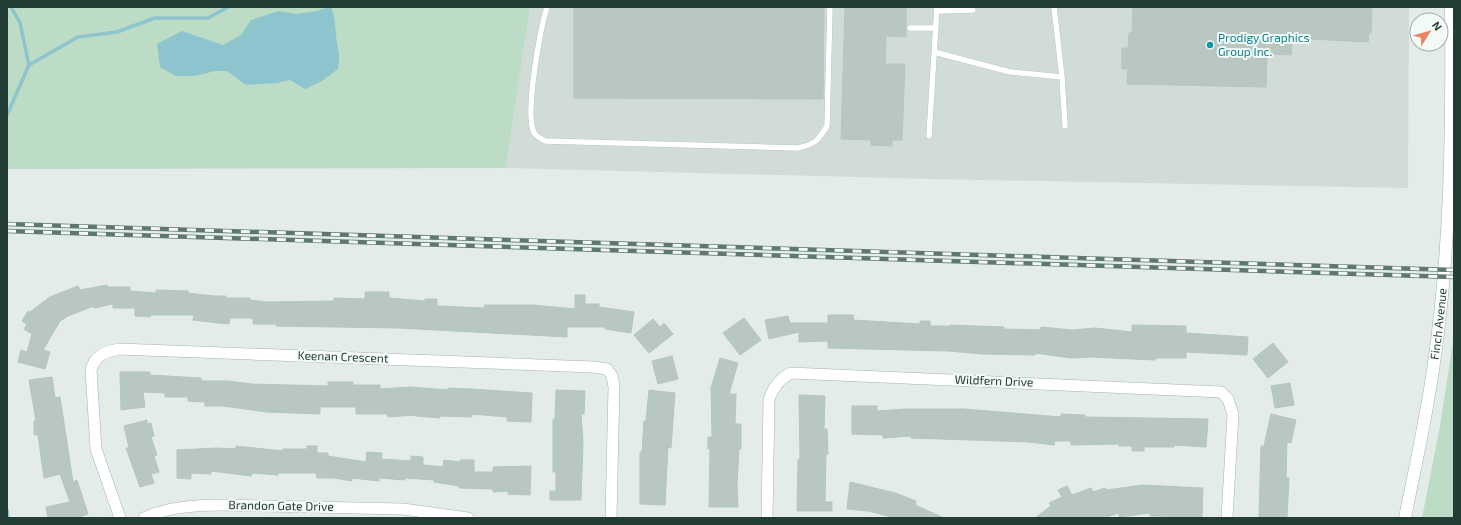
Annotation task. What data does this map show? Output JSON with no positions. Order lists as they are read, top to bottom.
{
  "streets": {
    "main road": ["Finch Avenue"],
    "street": ["Keenan Crescent", "Wildfern Drive", "Brandon Gate Drive"]
  },
  "places": ["Prodigy Graphics Group Inc."],
  "north": "top right"
}
